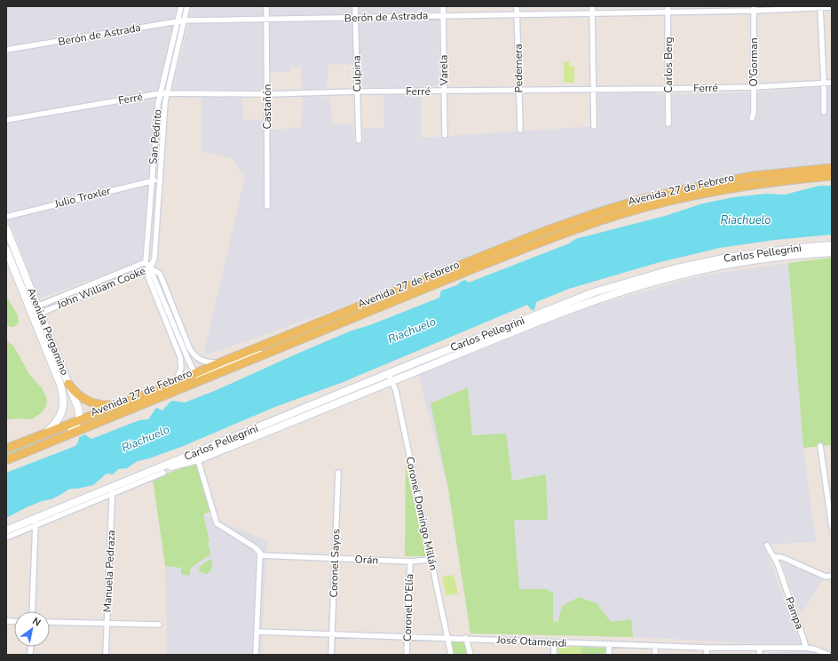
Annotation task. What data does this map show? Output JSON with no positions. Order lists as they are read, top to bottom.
{
  "streets": {
    "main road": ["Avenida 27 de Febrero", "Carlos Pellegrini", "Avenida Pergamino"],
    "street": [
      "Berón de Astrada",
      "O'Gorman",
      "Carlos Berg",
      "Pedernera",
      "Varela",
      "Culpina",
      "Ferré",
      "Castañón",
      "San Pedrito",
      "Julio Troxler",
      "John William Cooke",
      "Coronel Domingo Millán",
      "Orán",
      "Coronel Sayos",
      "Manuela Pedraza",
      "Coronel D'Elía",
      "Pampa",
      "José Otamendi"
    ]
  },
  "crossings": [
    ["Berón de Astrada", "O'Gorman"],
    ["Berón de Astrada", "Carlos Berg"],
    ["Berón de Astrada", "Pedernera"],
    ["Berón de Astrada", "Varela"],
    ["Berón de Astrada", "Culpina"],
    ["Berón de Astrada", "Castañón"],
    ["Berón de Astrada", "San Pedrito"],
    ["O'Gorman", "Ferré"],
    ["Carlos Berg", "Ferré"],
    ["Pedernera", "Ferré"],
    ["Varela", "Ferré"],
    ["Culpina", "Ferré"],
    ["Ferré", "Castañón"],
    ["Ferré", "San Pedrito"],
    ["San Pedrito", "Avenida 27 de Febrero"],
    ["San Pedrito", "Julio Troxler"],
    ["San Pedrito", "John William Cooke"],
    ["Avenida 27 de Febrero", "Avenida Pergamino"],
    ["Carlos Pellegrini", "Coronel Domingo Millán"],
    ["Carlos Pellegrini", "Manuela Pedraza"],
    ["John William Cooke", "Avenida Pergamino"],
    ["Coronel Domingo Millán", "Orán"],
    ["Coronel Domingo Millán", "José Otamendi"],
    ["Orán", "Coronel Sayos"],
    ["Orán", "Coronel D'Elía"],
    ["Coronel Sayos", "José Otamendi"],
    ["Coronel D'Elía", "José Otamendi"],
    ["Pampa", "José Otamendi"]
  ],
  "water": ["Riachuelo"],
  "north": "top right"
}
